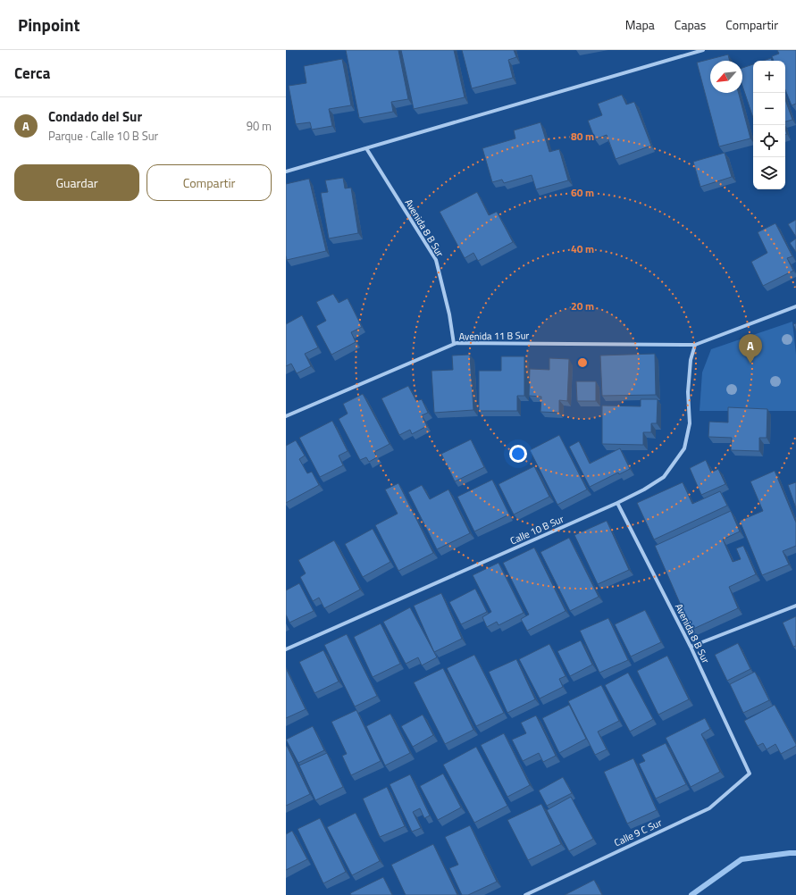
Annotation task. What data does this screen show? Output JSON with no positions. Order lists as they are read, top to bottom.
{
  "streets": {
    "street": [
      "Avenida 8 B Sur",
      "Avenida 11 B Sur",
      "Calle 10 B Sur",
      "Calle 9 C Sur"
    ]
  },
  "crossings": [
    ["Avenida 8 B Sur", "Avenida 11 B Sur"],
    ["Avenida 8 B Sur", "Calle 10 B Sur"],
    ["Avenida 8 B Sur", "Calle 9 C Sur"],
    ["Avenida 11 B Sur", "Calle 10 B Sur"]
  ],
  "north": "bottom left",
  "page": {
    "header": "Pinpoint",
    "nav": ["Mapa", "Capas", "Compartir"],
    "heading": "Cerca",
    "map_buttons": ["+", "−"],
    "list": [
      {
        "mark": "A",
        "name": "Condado del Sur",
        "note": "Parque · Calle 10 B Sur",
        "value": "90 m"
      }
    ],
    "buttons": ["Guardar", "Compartir"],
    "pins": "A"
  },
  "rings": [
    "80 m",
    "60 m",
    "40 m",
    "20 m"
  ]
}
